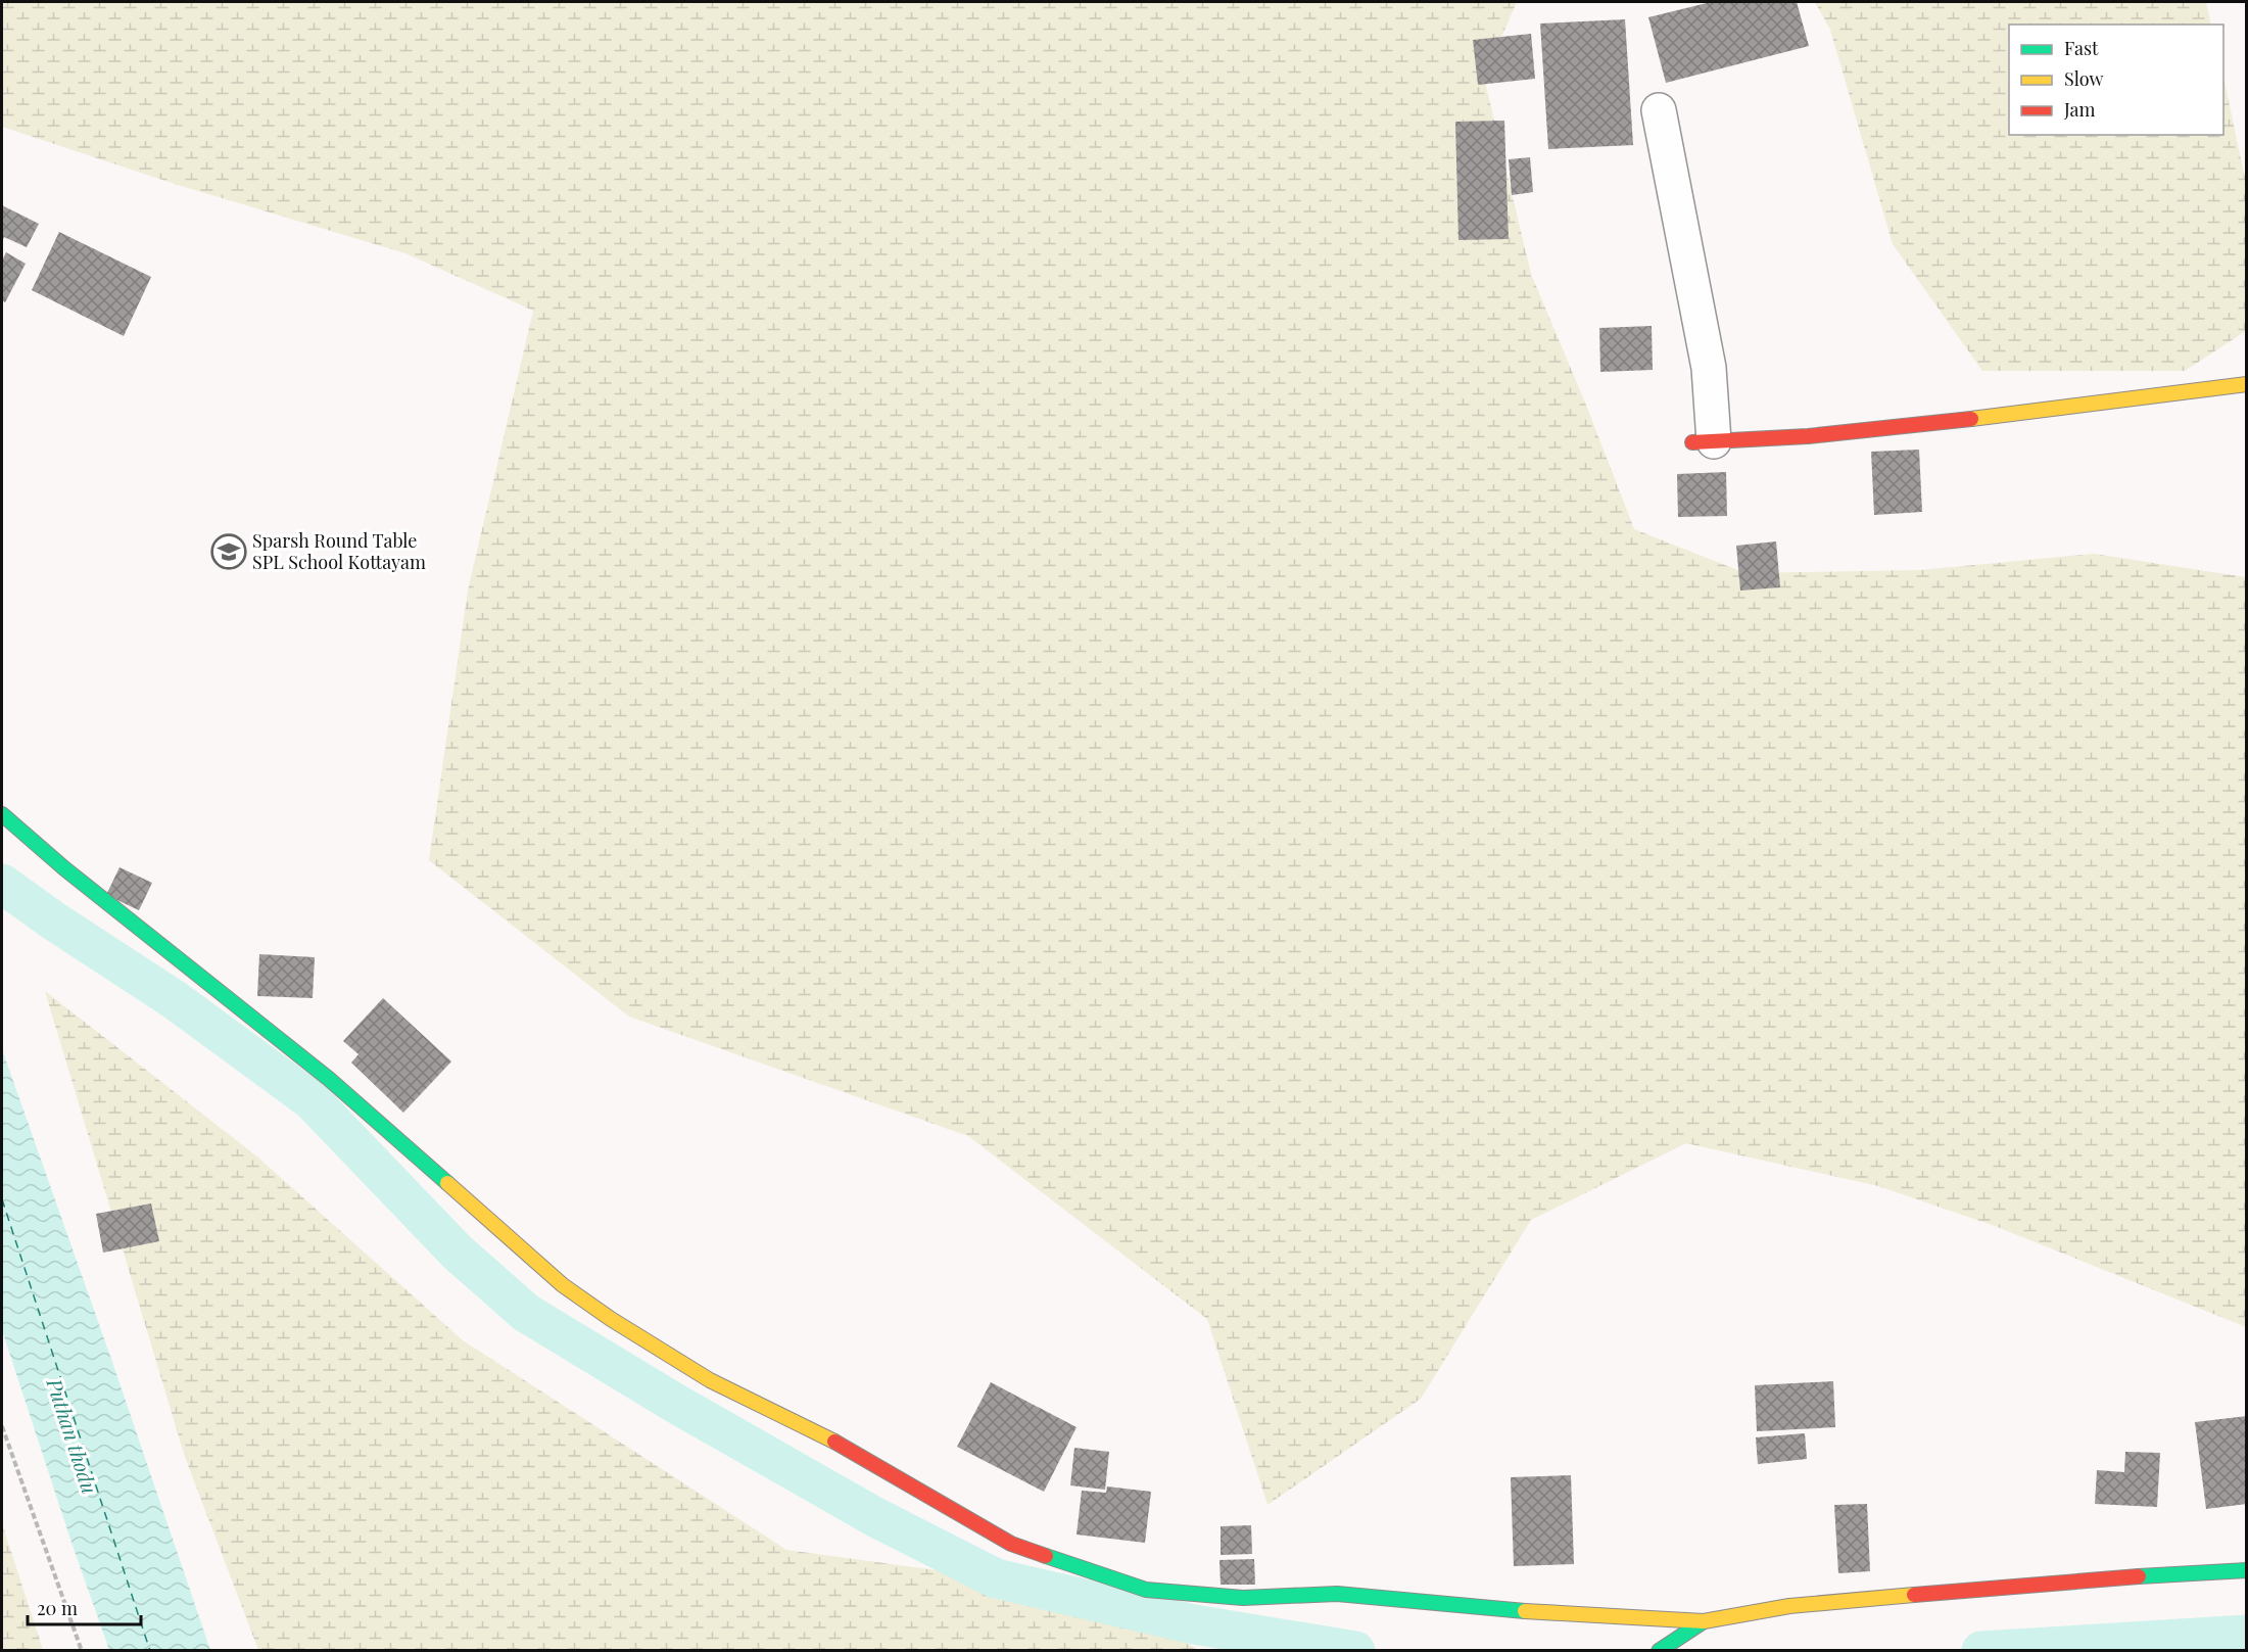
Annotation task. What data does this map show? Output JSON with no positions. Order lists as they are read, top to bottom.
{
  "water": ["Puthan thodu"],
  "places": {
    "school or university": ["Sparsh Round Table SPL School Kottayam"]
  },
  "legend": ["Fast", "Slow", "Jam"],
  "scale_bar": "20 m"
}
